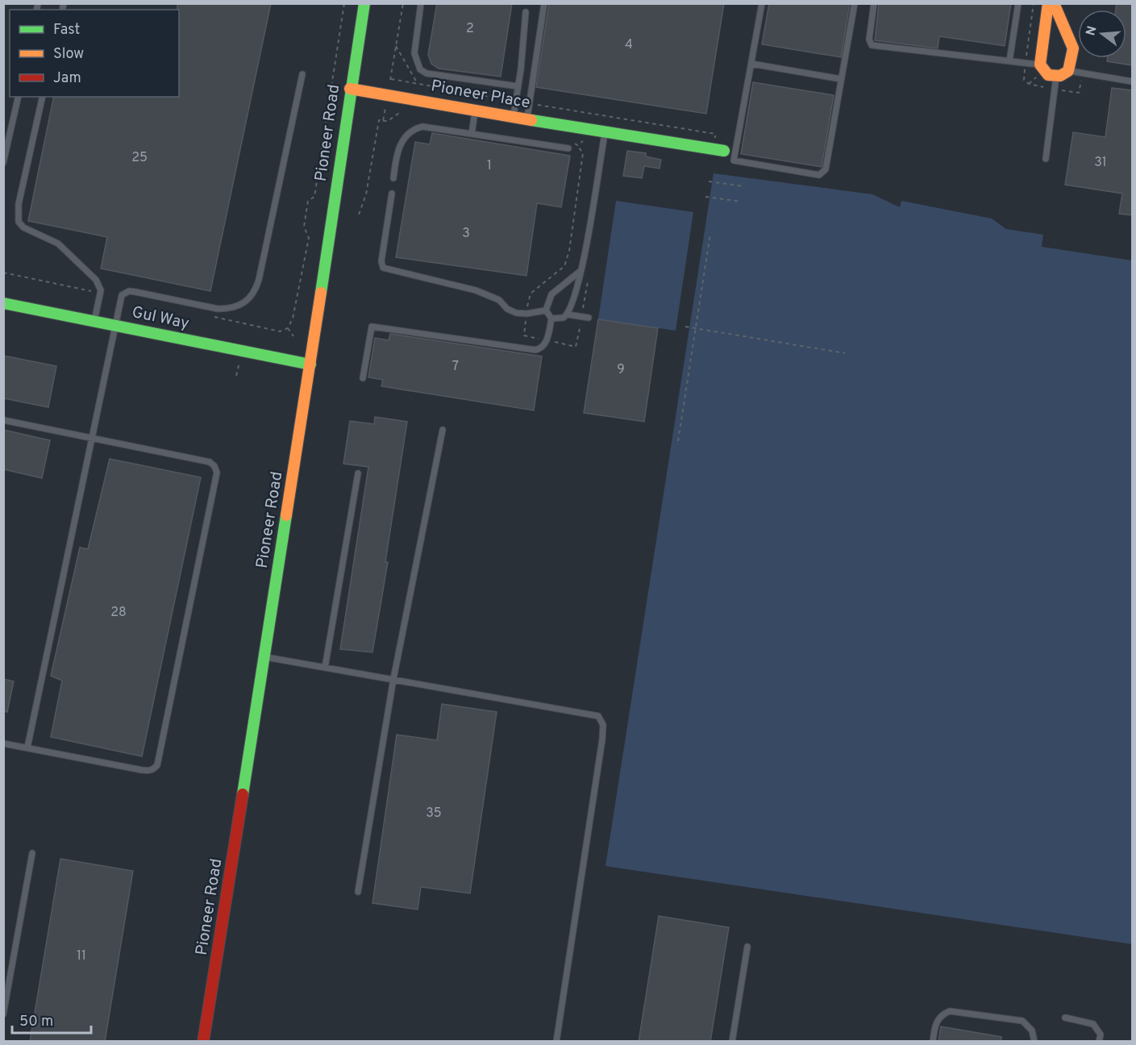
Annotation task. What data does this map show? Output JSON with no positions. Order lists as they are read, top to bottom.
{
  "streets": {
    "main road": ["Pioneer Place", "Pioneer Road", "Gul Way"]
  },
  "crossings": [
    ["Pioneer Place", "Pioneer Road"],
    ["Pioneer Road", "Gul Way"]
  ],
  "house_numbers": [
    "2",
    "4",
    "25",
    "31",
    "1",
    "3",
    "7",
    "9",
    "28",
    "35",
    "11"
  ],
  "legend": ["Fast", "Slow", "Jam"],
  "scale_bar": "50 m",
  "north": "left"
}
